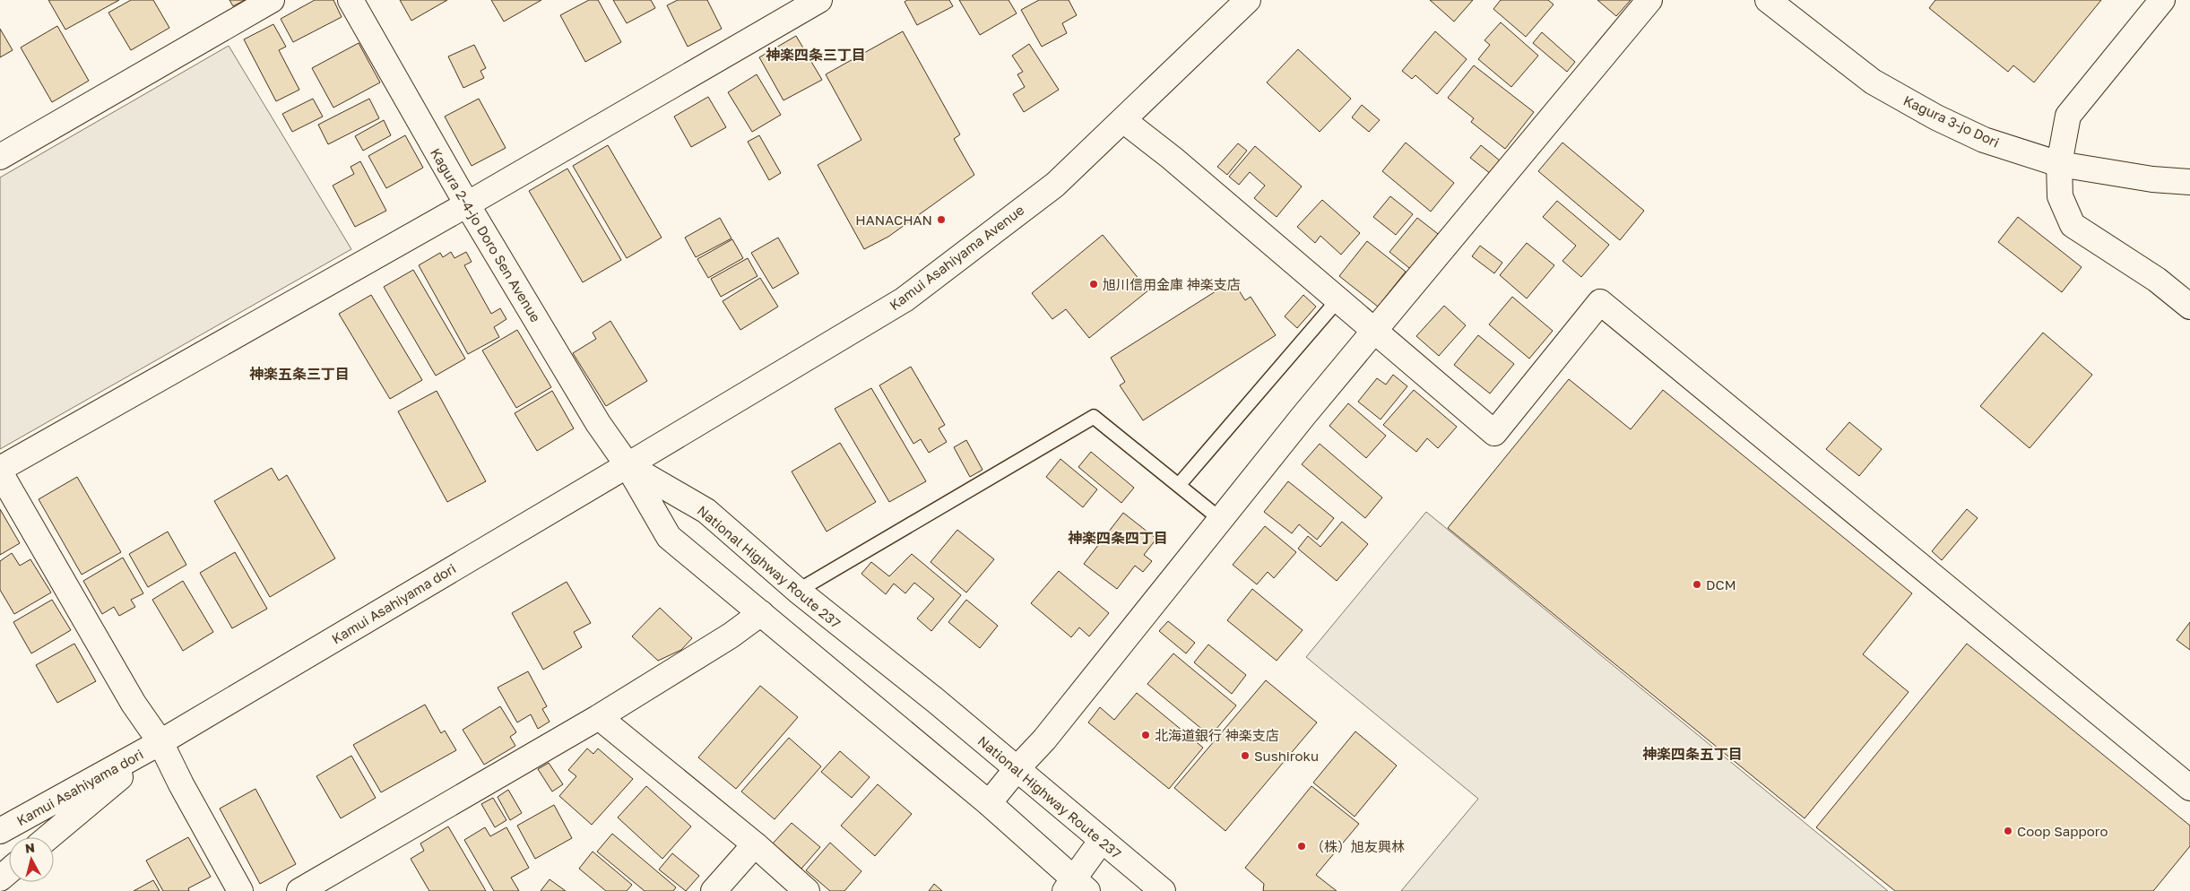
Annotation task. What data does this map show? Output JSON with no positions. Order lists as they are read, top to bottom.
{
  "streets": {
    "main road": [
      "Kagura 3-jo Dori",
      "Kagura 2-4-jo Doro Sen Avenue",
      "Kamui Asahiyama Avenue",
      "National Highway Route 237",
      "Kamui Asahiyama dori"
    ]
  },
  "crossings": [
    ["Kagura 2-4-jo Doro Sen Avenue", "Kamui Asahiyama Avenue"],
    ["Kagura 2-4-jo Doro Sen Avenue", "National Highway Route 237"],
    ["Kagura 2-4-jo Doro Sen Avenue", "Kamui Asahiyama dori"],
    ["Kamui Asahiyama Avenue", "National Highway Route 237"],
    ["Kamui Asahiyama Avenue", "Kamui Asahiyama dori"],
    ["National Highway Route 237", "Kamui Asahiyama dori"]
  ],
  "districts": [
    "神楽四条三丁目",
    "神楽五条三丁目",
    "神楽四条四丁目",
    "神楽四条五丁目"
  ],
  "places": [
    "HANACHAN",
    "旭川信用金庫 神楽支店",
    "DCM",
    "北海道銀行 神楽支店",
    "Sushiroku",
    "Coop Sapporo",
    "（株）旭友興林"
  ],
  "north": "top"
}
